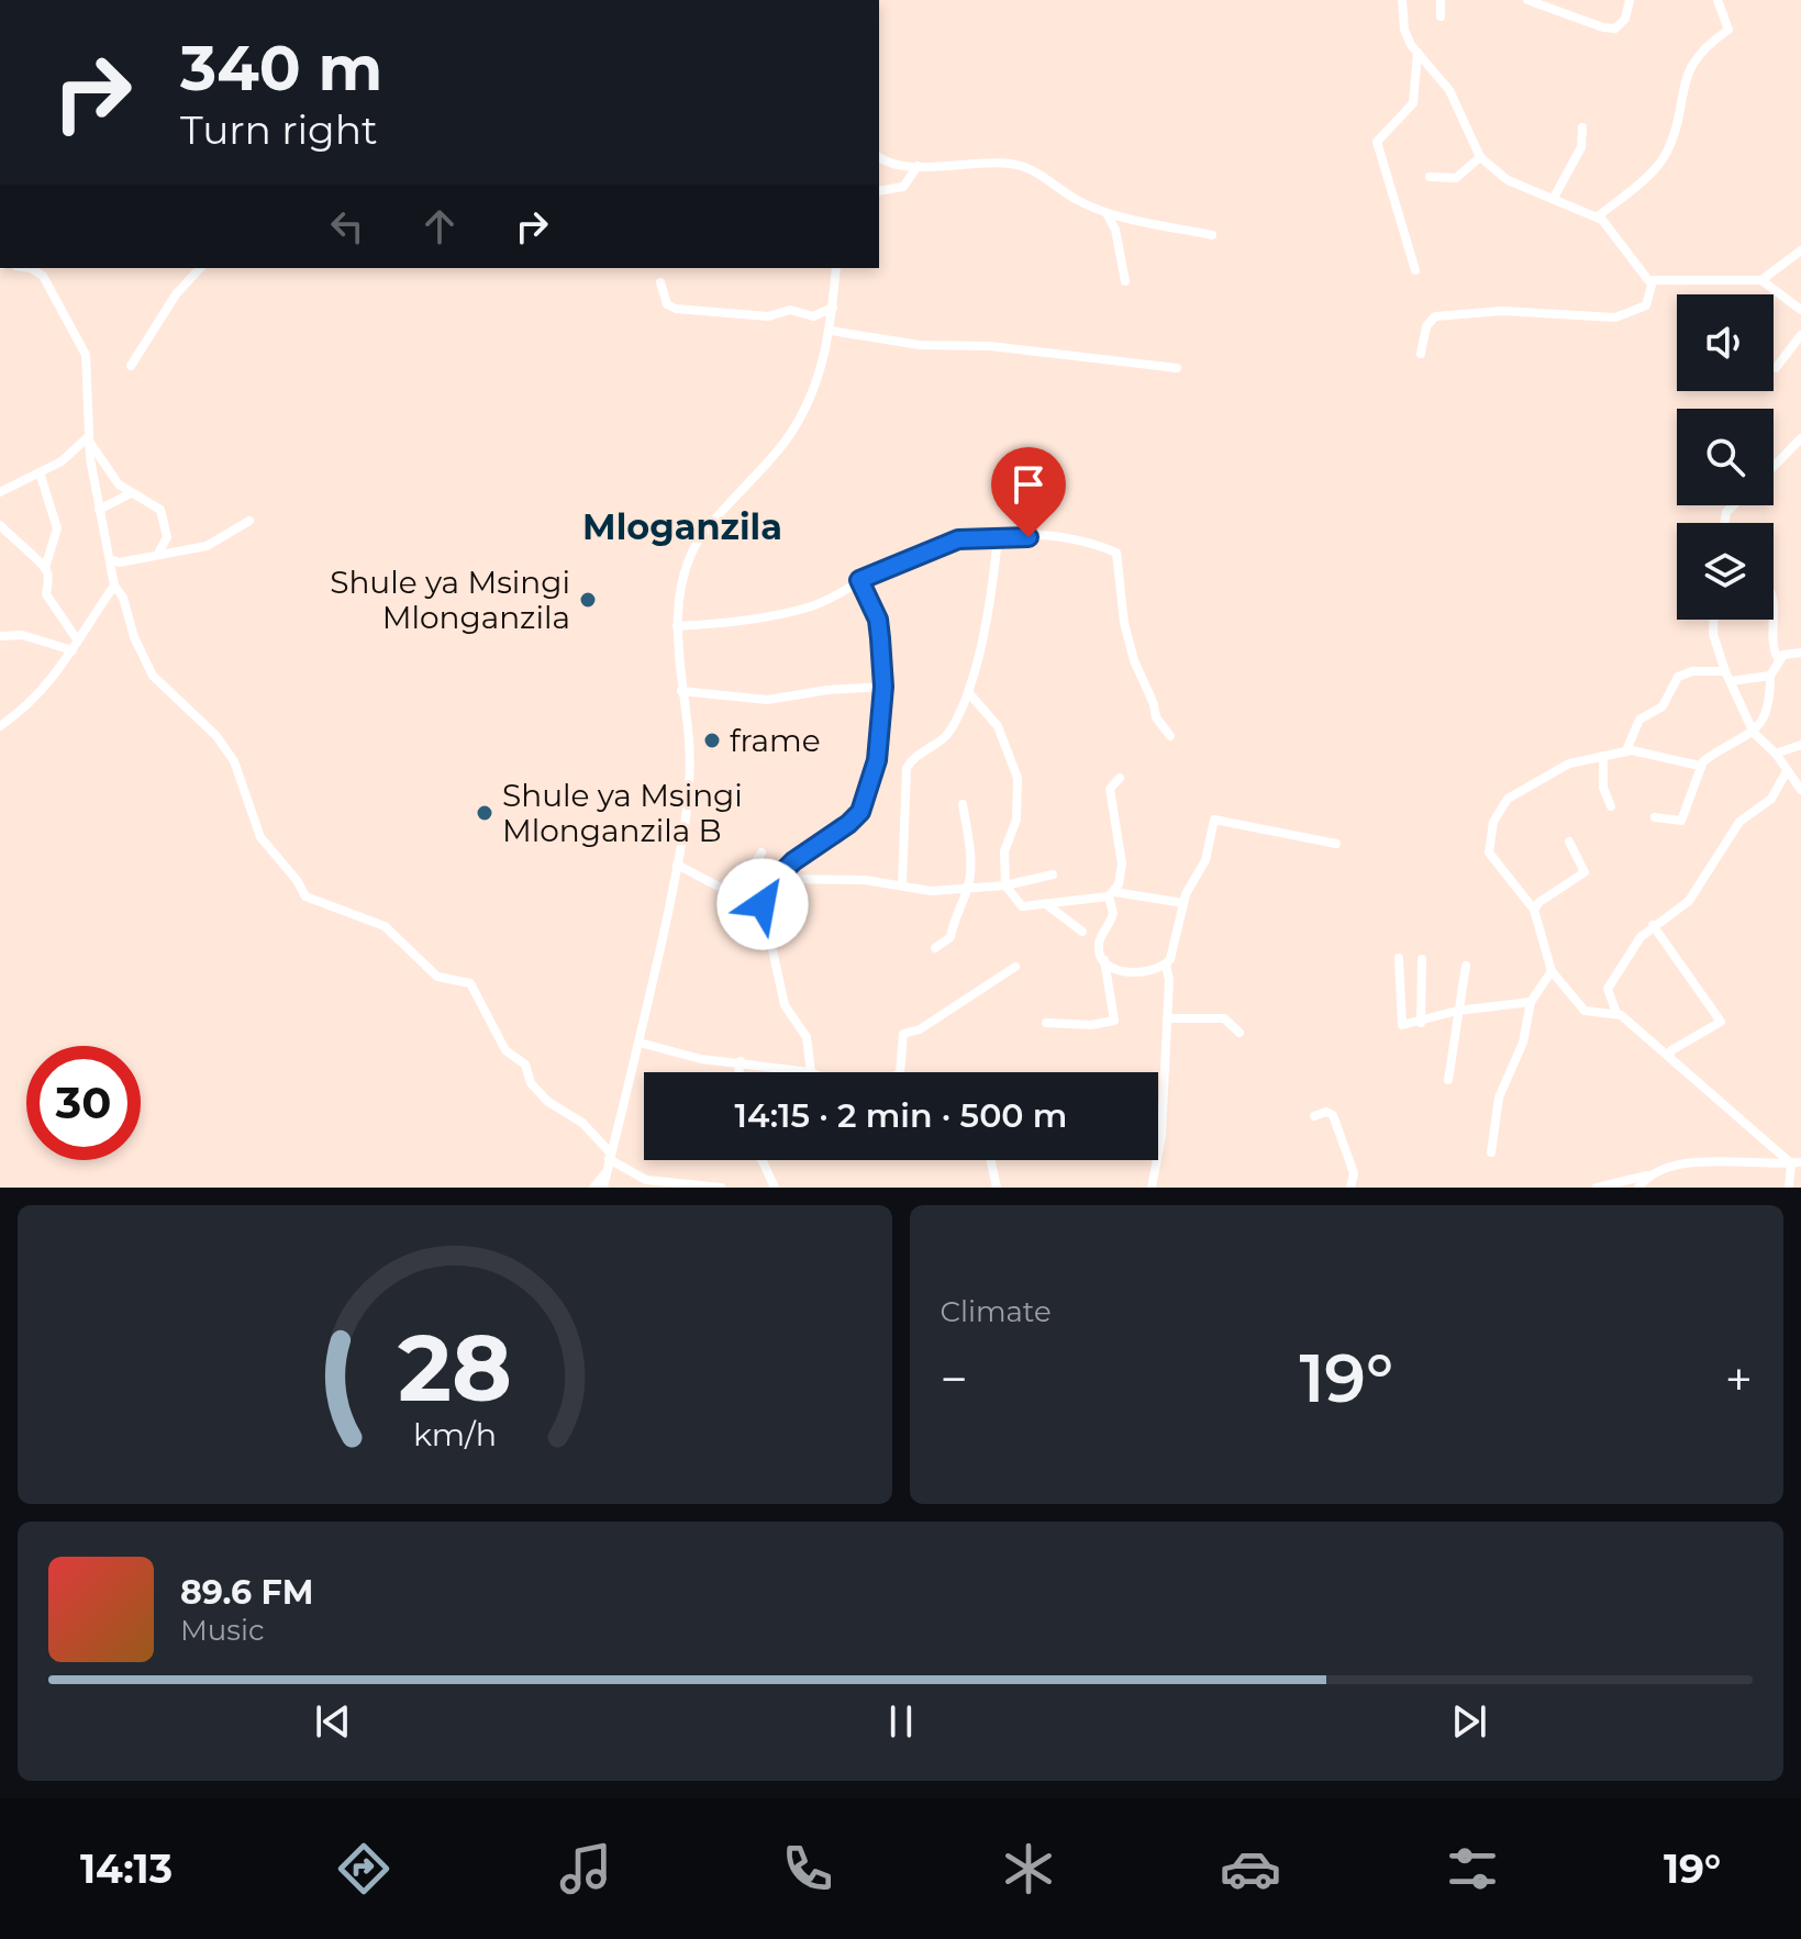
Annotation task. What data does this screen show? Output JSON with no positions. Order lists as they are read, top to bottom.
{
  "districts": ["Mloganzila"],
  "places": ["Shule ya Msingi Mlonganzila", "frame", "Shule ya Msingi Mlonganzila B"],
  "page": {
    "turn": ["340 m", "Turn right"],
    "limit": "30",
    "trip": "14:15 · 2 min · 500 m",
    "tile": "Climate",
    "heat": ["−", "19°", "+"],
    "song": ["89.6 FM", "Music"],
    "tabs": ["14:13", "19°"],
    "gauge": ["28", "km/h"]
  }
}
